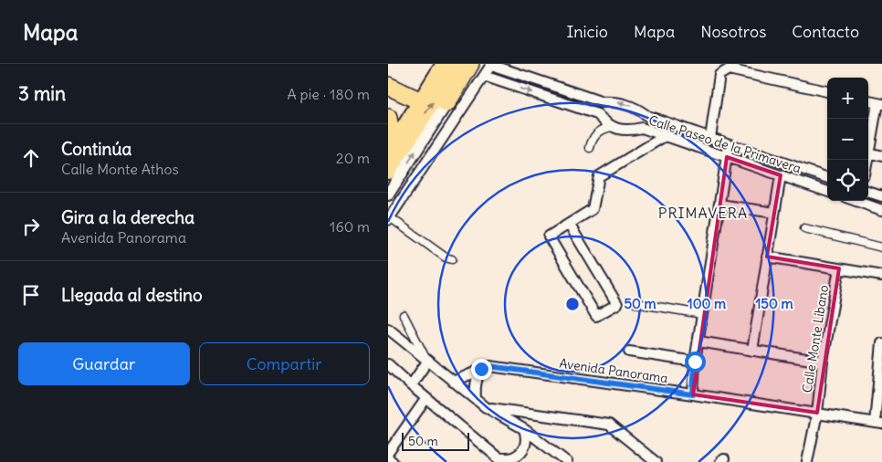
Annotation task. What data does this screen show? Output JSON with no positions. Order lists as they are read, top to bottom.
{
  "streets": {
    "street": ["Calle Paseo de la Primavera", "Calle Monte Líbano", "Avenida Panorama"]
  },
  "crossings": [
    ["Calle Monte Líbano", "Avenida Panorama"]
  ],
  "districts": ["PRIMAVERA"],
  "scale_bar": "50 m",
  "page": {
    "header": "Mapa",
    "nav": [
      "Inicio",
      "Mapa",
      "Nosotros",
      "Contacto"
    ],
    "heading": ["3 min", "A pie · 180 m"],
    "map_buttons": ["+", "−"],
    "list": [
      ["Continúa", "Calle Monte Athos", "20 m"],
      ["Gira a la derecha", "Avenida Panorama", "160 m"],
      "Llegada al destino"
    ],
    "buttons": ["Guardar", "Compartir"],
    "scale": "50 m"
  },
  "rings": ["50 m", "100 m", "150 m"]
}
